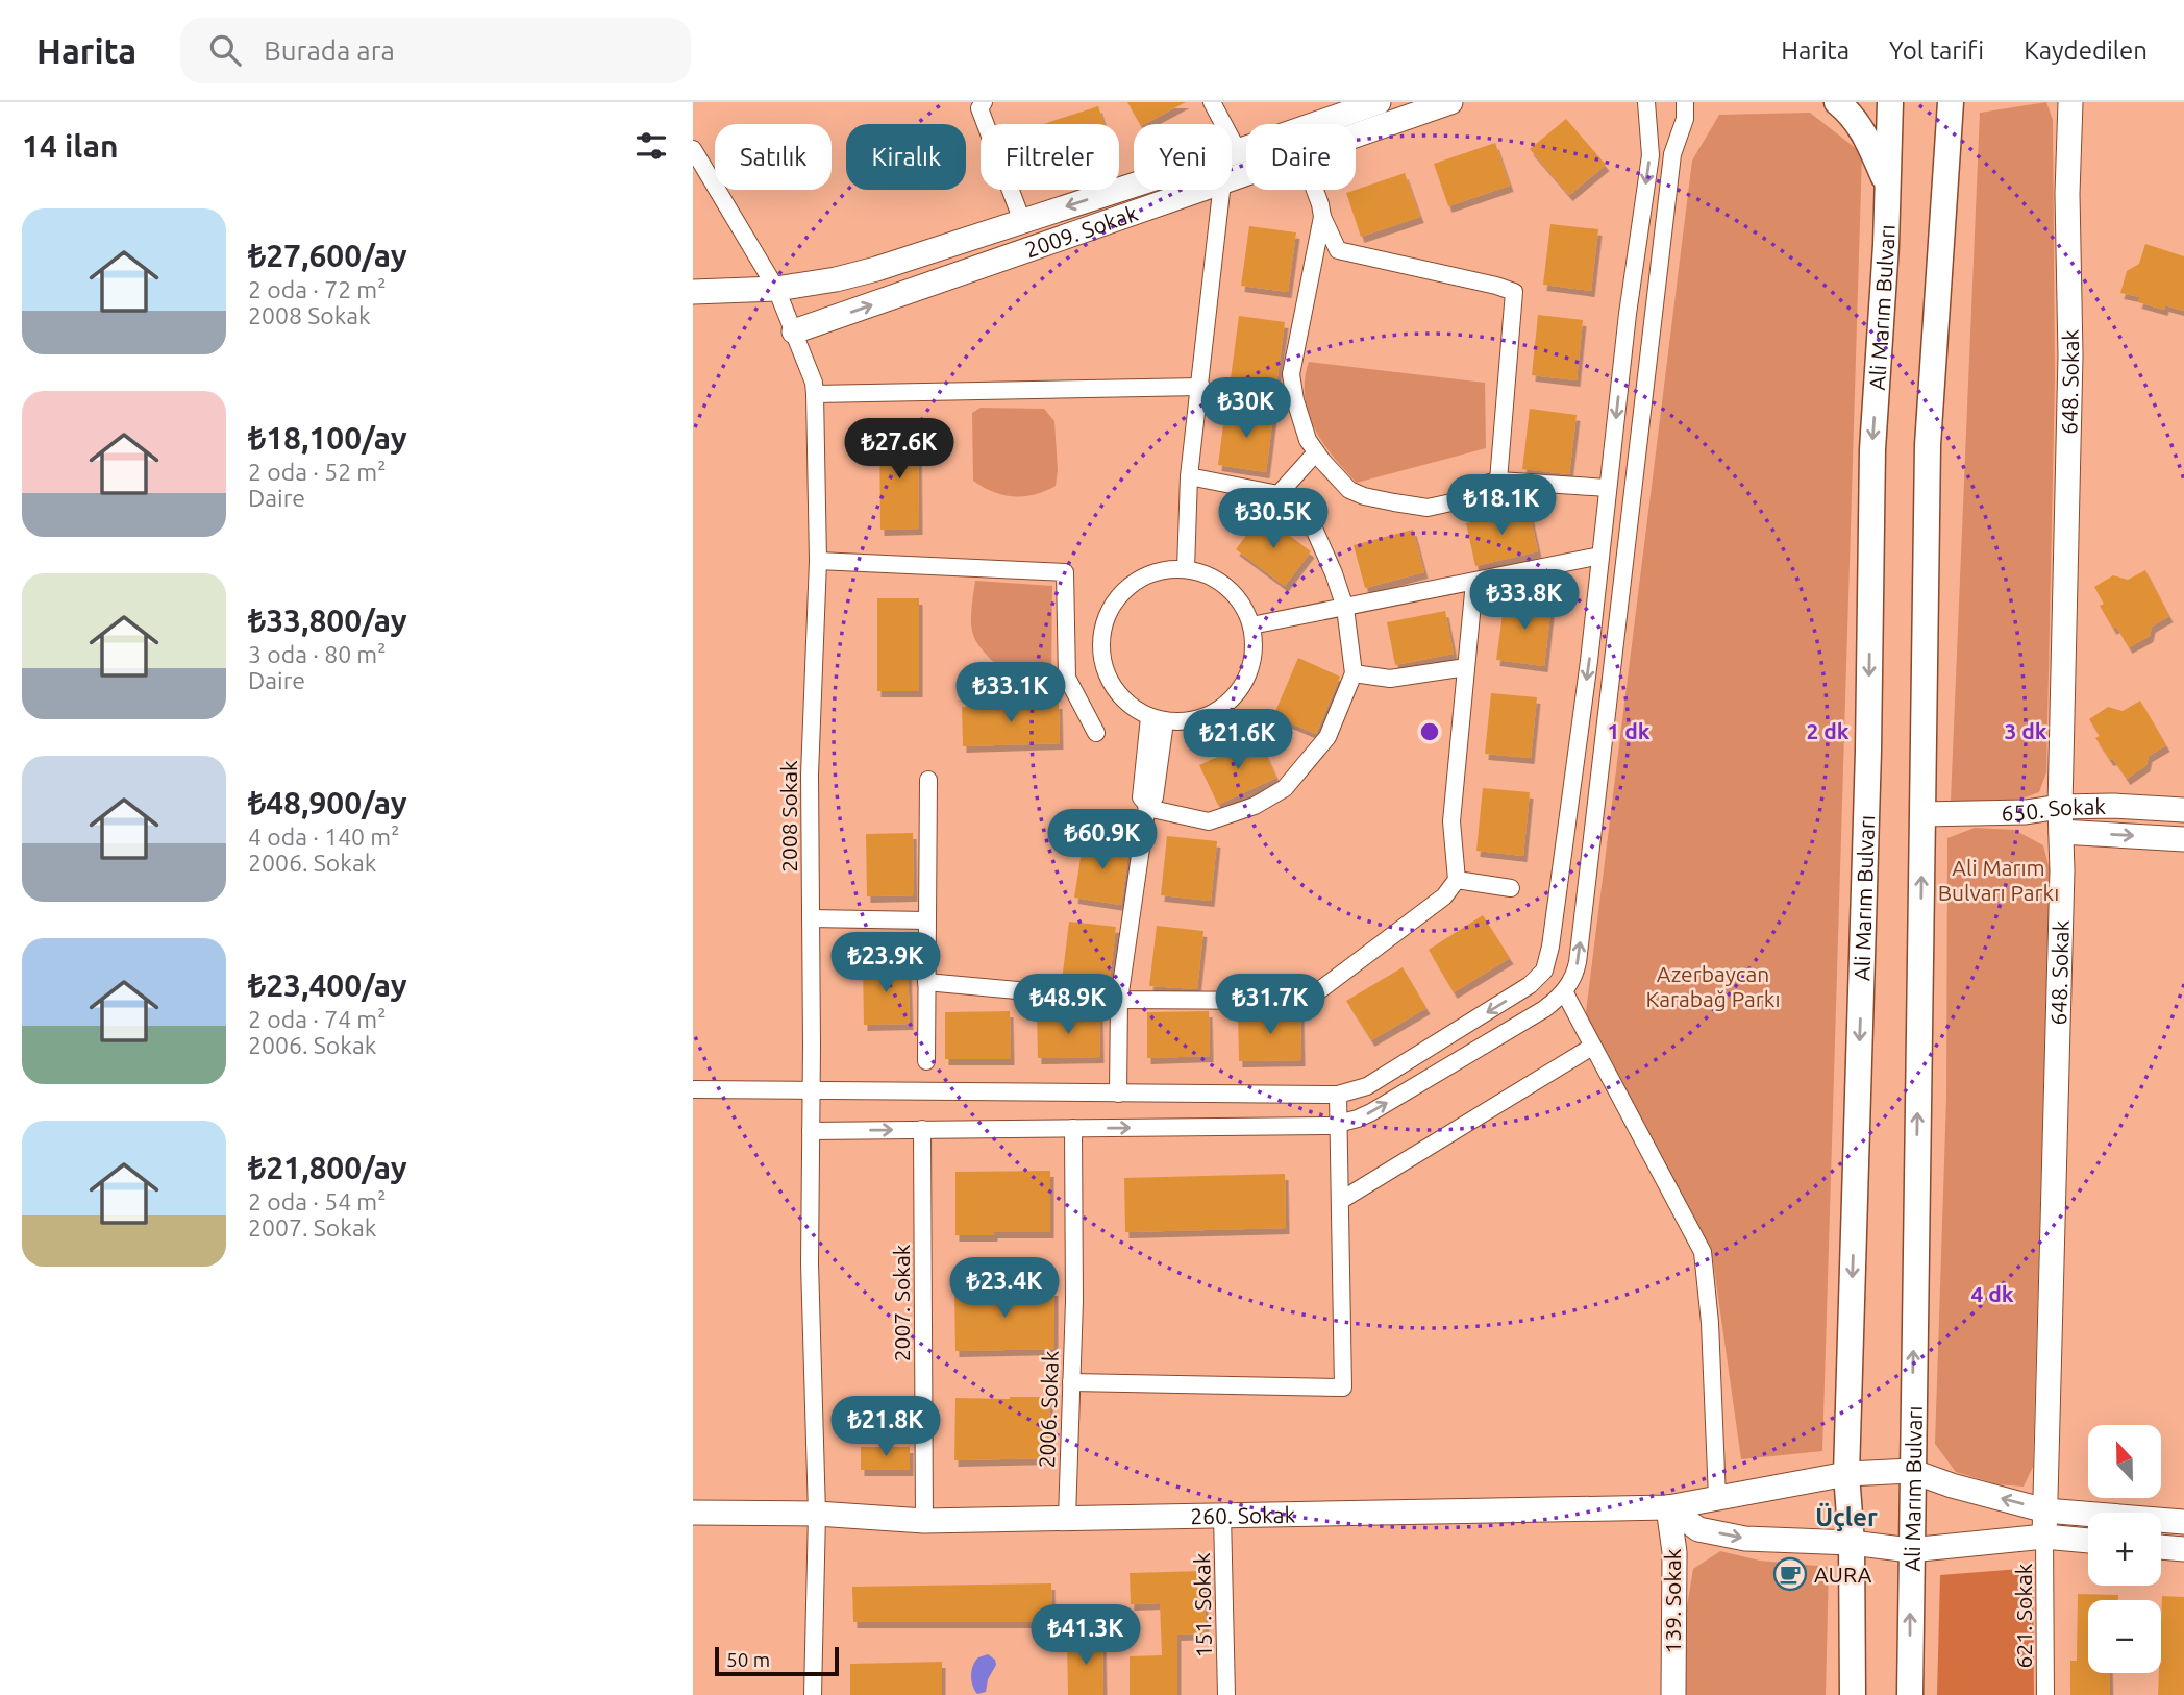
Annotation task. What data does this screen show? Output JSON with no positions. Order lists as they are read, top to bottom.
{
  "streets": {
    "main road": ["Ali Marım Bulvarı"],
    "street": [
      "2009. Sokak",
      "648. Sokak",
      "650. Sokak",
      "2008 Sokak",
      "2007. Sokak",
      "2006. Sokak",
      "260. Sokak",
      "139. Sokak",
      "151. Sokak",
      "621. Sokak"
    ]
  },
  "crossings": [
    ["2009. Sokak", "2008 Sokak"],
    ["Ali Marım Bulvarı", "650. Sokak"],
    ["Ali Marım Bulvarı", "260. Sokak"],
    ["648. Sokak", "650. Sokak"],
    ["648. Sokak", "621. Sokak"],
    ["2008 Sokak", "260. Sokak"],
    ["2007. Sokak", "260. Sokak"],
    ["2006. Sokak", "260. Sokak"],
    ["260. Sokak", "139. Sokak"],
    ["260. Sokak", "151. Sokak"]
  ],
  "districts": ["Üçler"],
  "parks": ["Ali Marım Bulvarı Parkı", "Azerbaycan Karabağ Parkı"],
  "places": {
    "cafe": ["AURA"]
  },
  "scale_bar": "50 m",
  "north": "top",
  "page": {
    "header": "Harita",
    "search": "Burada ara",
    "nav": ["Harita", "Yol tarifi", "Kaydedilen"],
    "heading": "14 ilan",
    "chip": [
      "Satılık",
      "Kiralık",
      "Filtreler",
      "Yeni",
      "Daire"
    ],
    "list": [
      {
        "name": "₺27,600/ay",
        "note": "2 oda · 72 m² · 2008 Sokak"
      },
      {
        "name": "₺18,100/ay",
        "note": "2 oda · 52 m² · Daire"
      },
      {
        "name": "₺33,800/ay",
        "note": "3 oda · 80 m² · Daire"
      },
      {
        "name": "₺48,900/ay",
        "note": "4 oda · 140 m² · 2006. Sokak"
      },
      {
        "name": "₺23,400/ay",
        "note": "2 oda · 74 m² · 2006. Sokak"
      },
      {
        "name": "₺21,800/ay",
        "note": "2 oda · 54 m² · 2007. Sokak"
      }
    ],
    "price": [
      "₺30K",
      "₺27.6K",
      "₺18.1K",
      "₺30.5K",
      "₺33.8K",
      "₺33.1K",
      "₺21.6K",
      "₺60.9K",
      "₺23.9K",
      "₺48.9K",
      "₺31.7K",
      "₺23.4K",
      "₺21.8K",
      "₺41.3K"
    ],
    "map_buttons": ["+", "−"],
    "scale": "50 m"
  },
  "rings": [
    "1 dk",
    "2 dk",
    "3 dk",
    "4 dk"
  ]
}
